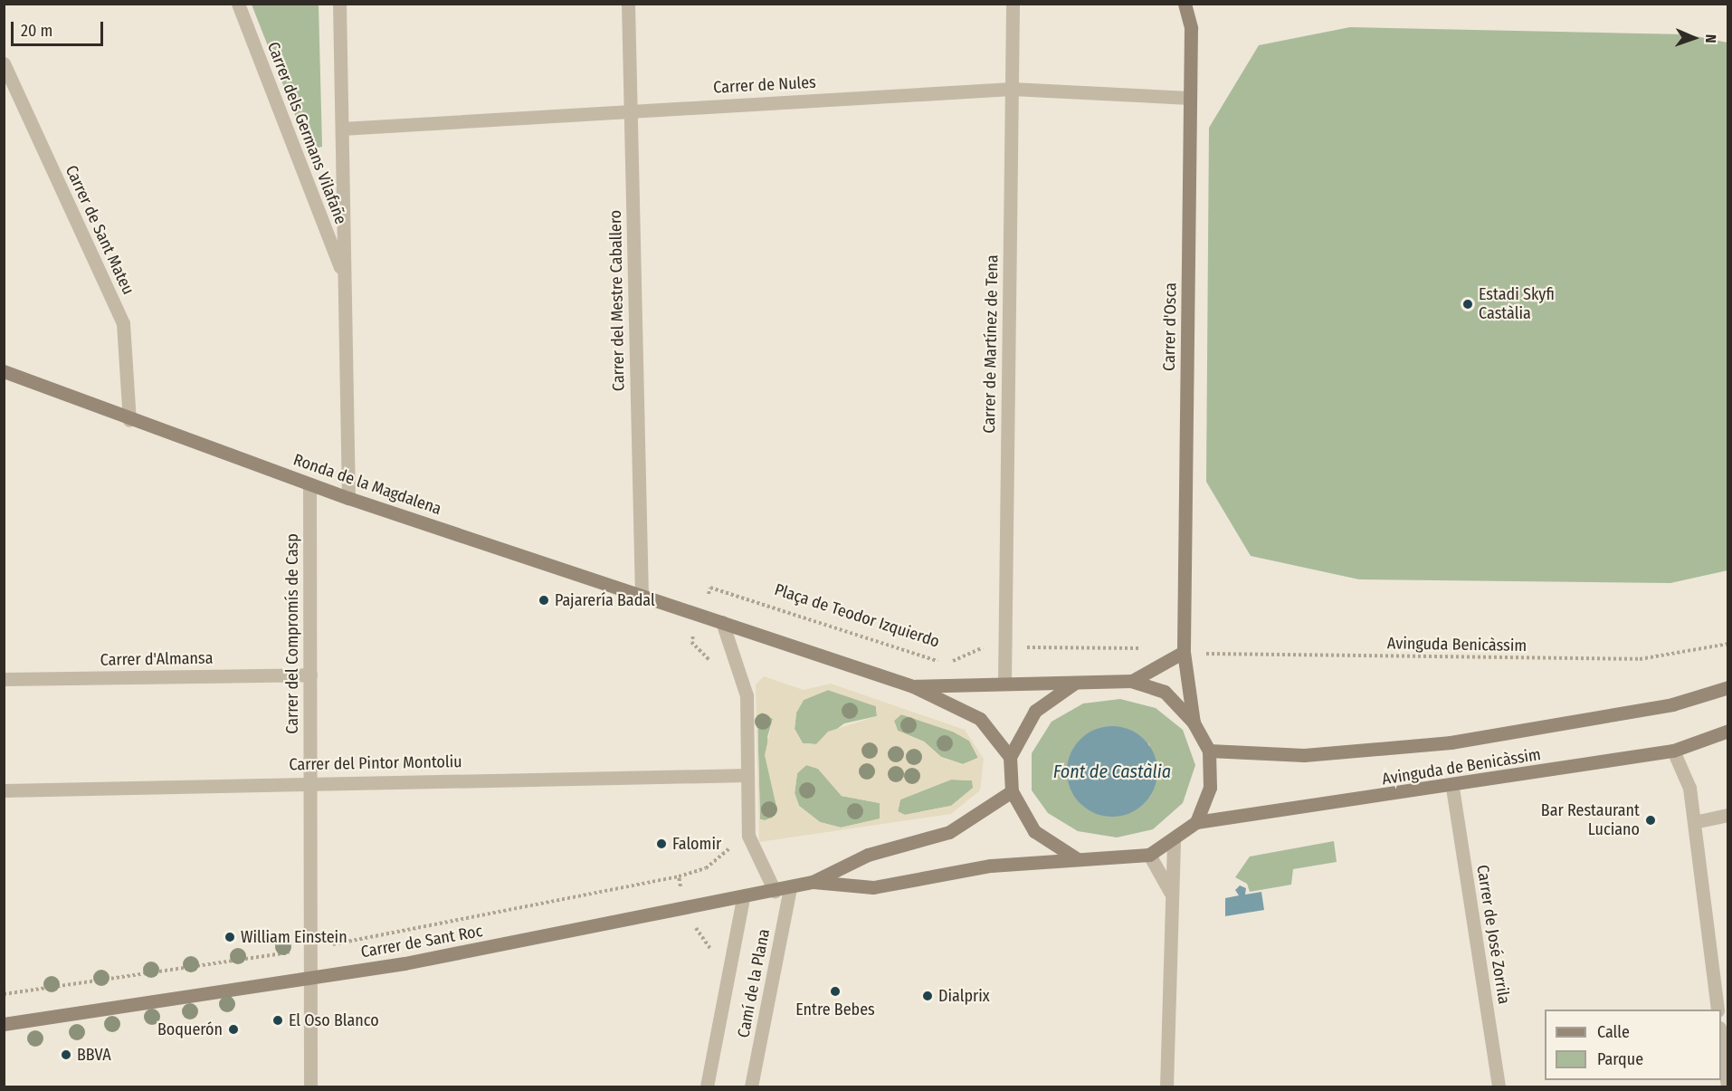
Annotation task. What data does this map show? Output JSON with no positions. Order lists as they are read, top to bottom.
{
  "streets": {
    "main road": [
      "Carrer d'Osca",
      "Ronda de la Magdalena",
      "Avinguda de Benicàssim",
      "Carrer de Sant Roc"
    ],
    "street": [
      "Carrer de Nules",
      "Carrer dels Germans Vilafañe",
      "Carrer de Sant Mateu",
      "Carrer del Mestre Caballero",
      "Carrer de Martínez de Tena",
      "Carrer del Compromís de Casp",
      "Carrer d'Almansa",
      "Carrer del Pintor Montoliu",
      "Carrer de José Zorrila",
      "Camí de la Plana"
    ],
    "path": ["Plaça de Teodor Izquierdo", "Avinguda Benicàssim"]
  },
  "crossings": [
    ["Carrer de Nules", "Carrer dels Germans Vilafañe"],
    ["Carrer de Nules", "Carrer del Mestre Caballero"],
    ["Carrer de Nules", "Carrer d'Osca"],
    ["Carrer de Nules", "Carrer de Martínez de Tena"],
    ["Carrer dels Germans Vilafañe", "Ronda de la Magdalena"],
    ["Carrer de Sant Mateu", "Ronda de la Magdalena"],
    ["Carrer del Mestre Caballero", "Ronda de la Magdalena"],
    ["Carrer d'Osca", "Plaça de Teodor Izquierdo"],
    ["Carrer d'Osca", "Avinguda Benicàssim"],
    ["Carrer d'Osca", "Avinguda de Benicàssim"],
    ["Carrer de Martínez de Tena", "Plaça de Teodor Izquierdo"],
    ["Ronda de la Magdalena", "Plaça de Teodor Izquierdo"],
    ["Ronda de la Magdalena", "Carrer del Compromís de Casp"],
    ["Plaça de Teodor Izquierdo", "Avinguda Benicàssim"],
    ["Carrer del Compromís de Casp", "Carrer d'Almansa"],
    ["Carrer del Compromís de Casp", "Carrer del Pintor Montoliu"],
    ["Carrer del Compromís de Casp", "Carrer de Sant Roc"],
    ["Avinguda de Benicàssim", "Carrer de José Zorrila"]
  ],
  "water": ["Font de Castàlia"],
  "places": [
    "Estadi Skyfi Castàlia",
    "Pajarería Badal",
    "Bar Restaurant Luciano",
    "Falomir",
    "William Einstein",
    "Entre Bebes",
    "Dialprix",
    "El Oso Blanco",
    "Boquerón",
    "BBVA"
  ],
  "legend": ["Calle", "Parque"],
  "scale_bar": "20 m",
  "north": "right"
}
